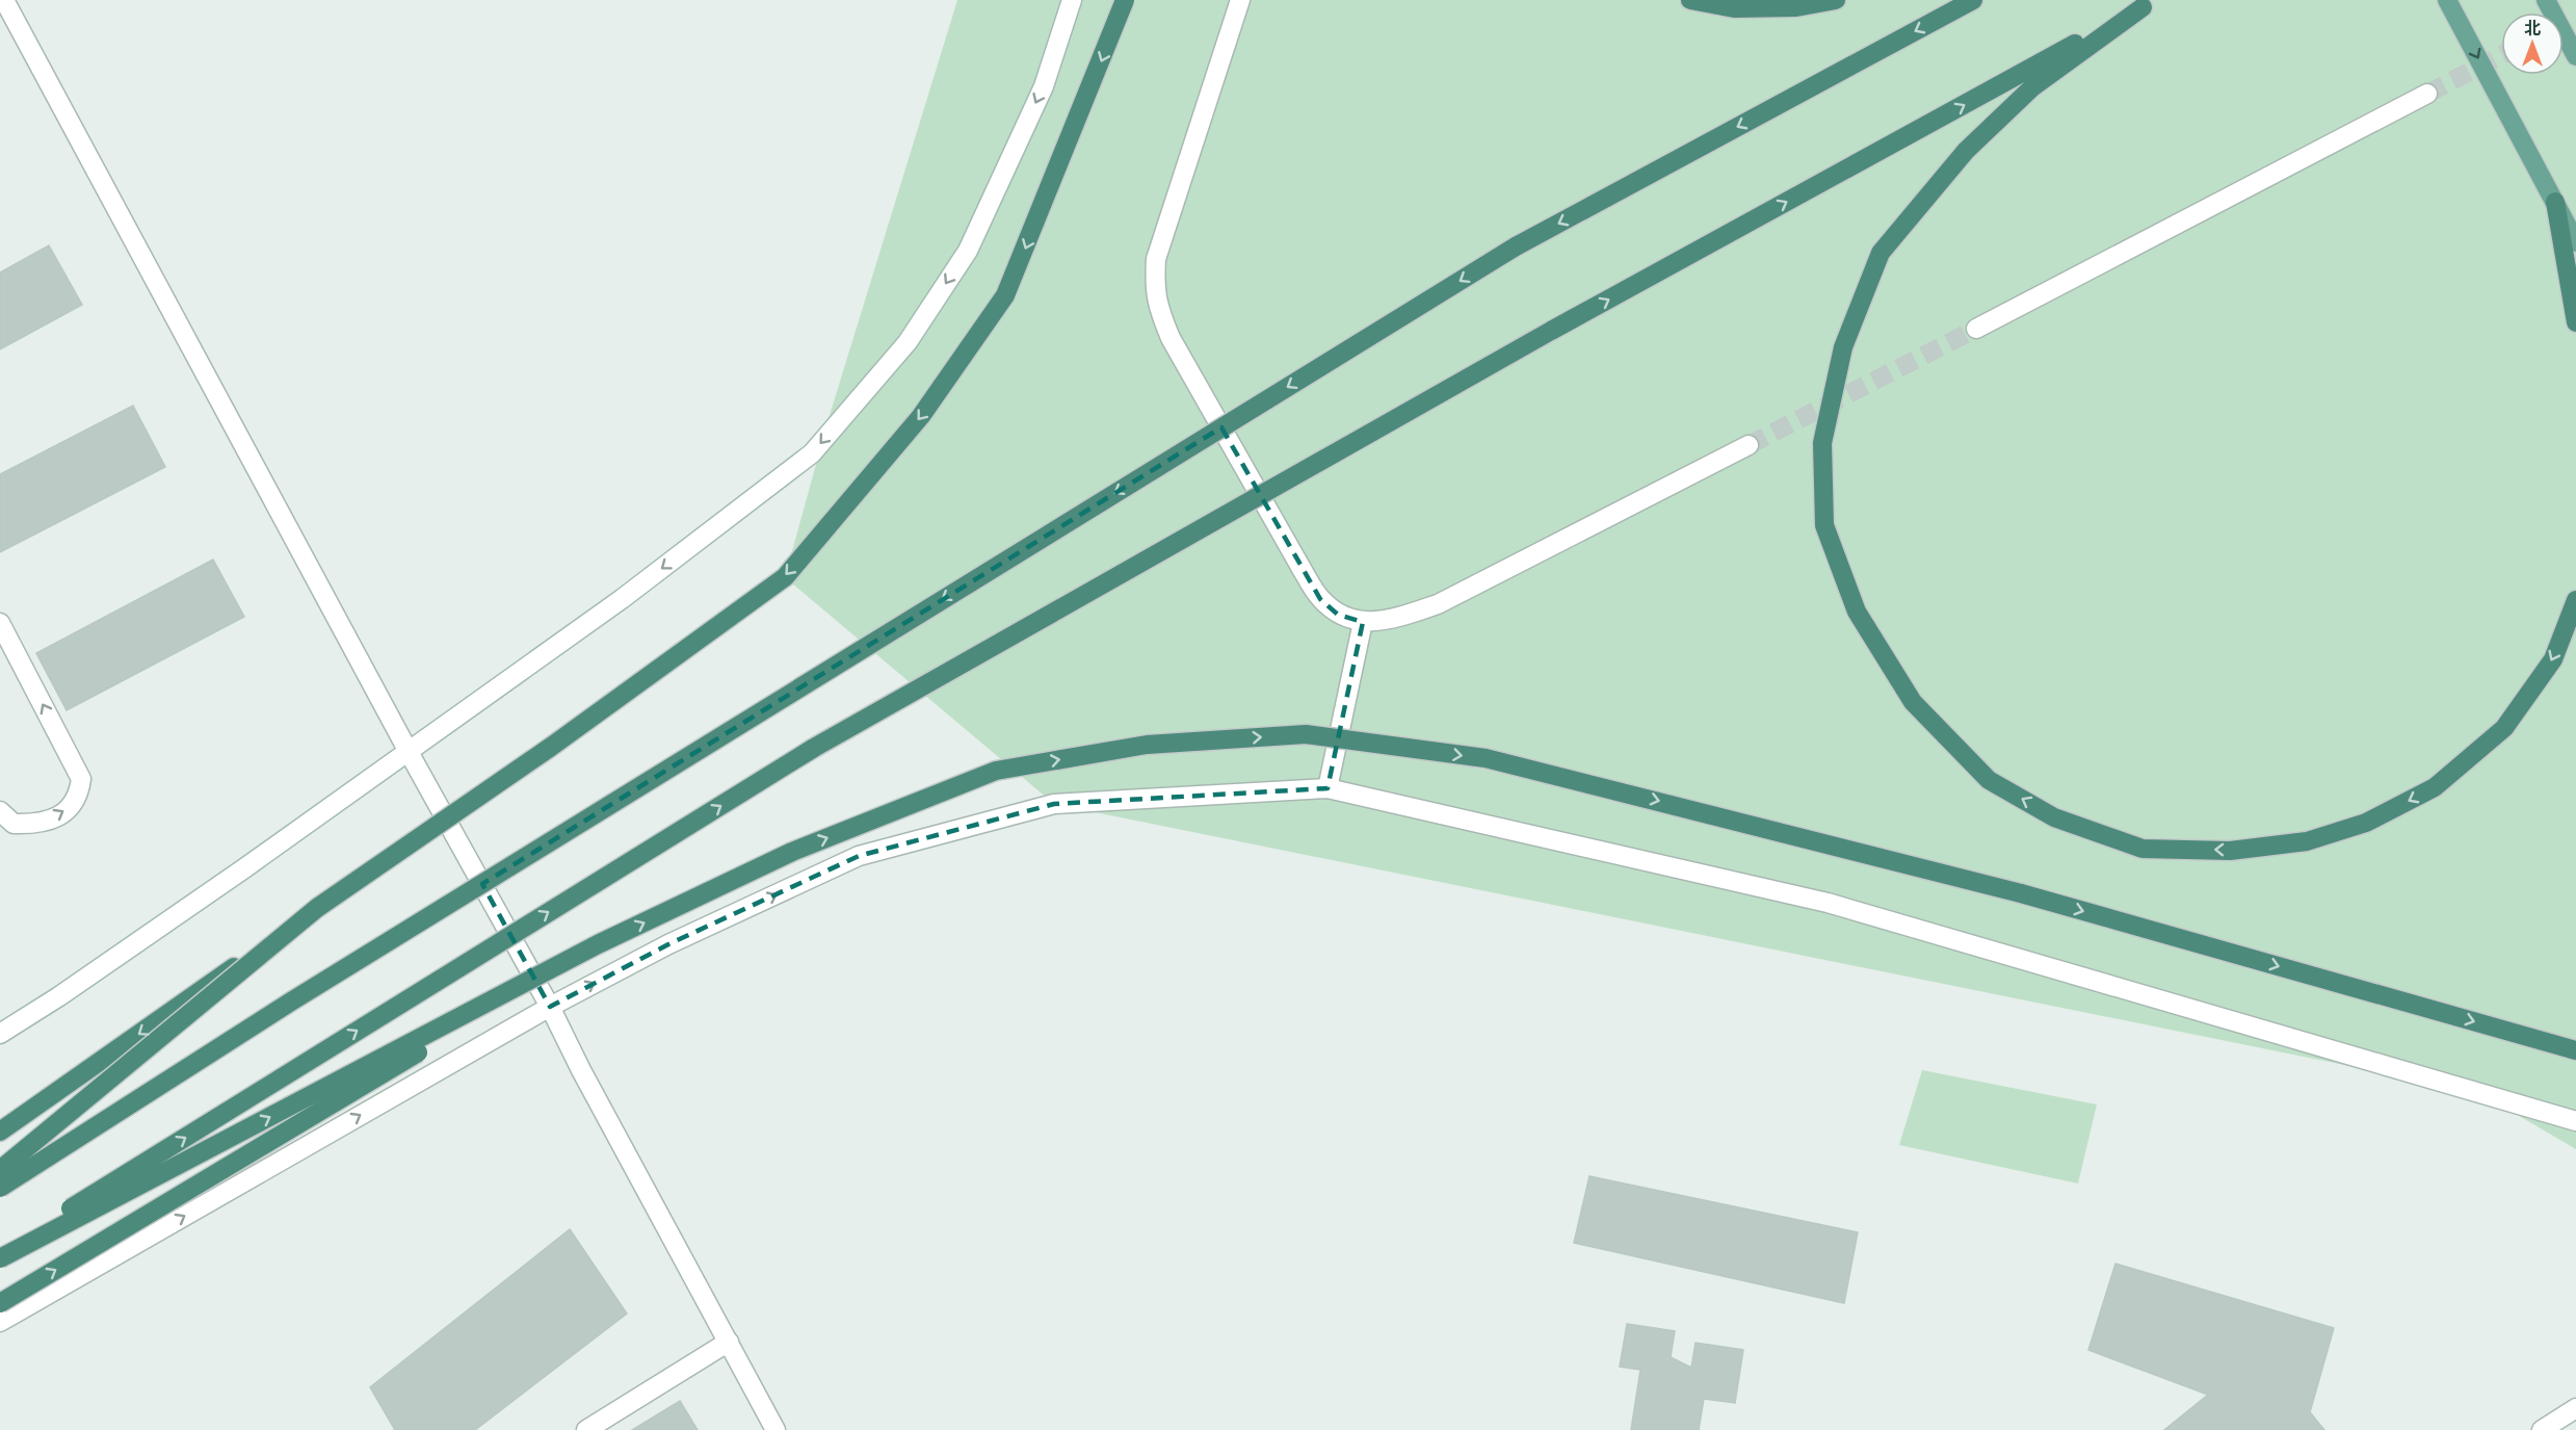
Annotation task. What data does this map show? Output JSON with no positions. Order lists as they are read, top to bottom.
{
  "north": "top"
}
